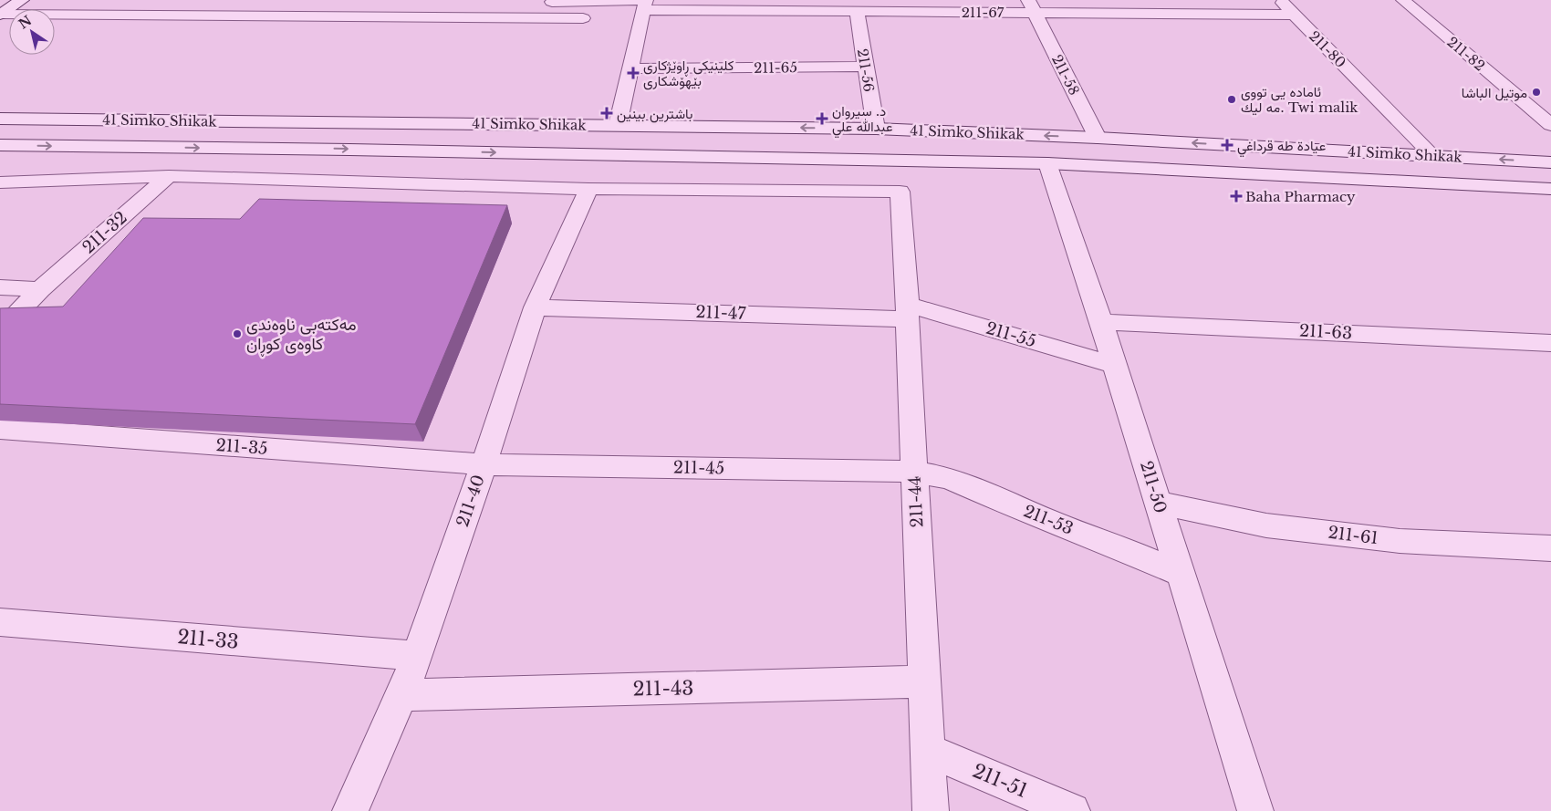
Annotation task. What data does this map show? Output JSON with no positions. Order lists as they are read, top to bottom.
{
  "streets": {
    "street": [
      "211-67",
      "211-80",
      "211-82",
      "211-65",
      "211-56",
      "211-58",
      "41 Simko Shikak",
      "211-32",
      "211-47",
      "211-63",
      "211-55",
      "211-35",
      "211-45",
      "211-50",
      "211-40",
      "211-44",
      "211-53",
      "211-61",
      "211-33",
      "211-43",
      "211-51"
    ]
  },
  "crossings": [
    ["211-67", "211-80"],
    ["211-67", "211-56"],
    ["211-67", "211-58"],
    ["211-80", "41 Simko Shikak"],
    ["211-65", "211-56"],
    ["211-56", "41 Simko Shikak"],
    ["211-58", "41 Simko Shikak"],
    ["41 Simko Shikak", "211-50"],
    ["211-47", "211-55"],
    ["211-47", "211-40"],
    ["211-47", "211-44"],
    ["211-63", "211-50"],
    ["211-55", "211-50"],
    ["211-55", "211-44"],
    ["211-35", "211-45"],
    ["211-35", "211-40"],
    ["211-45", "211-40"],
    ["211-45", "211-44"],
    ["211-45", "211-53"],
    ["211-50", "211-53"],
    ["211-50", "211-61"],
    ["211-40", "211-44"],
    ["211-40", "211-33"],
    ["211-40", "211-43"],
    ["211-44", "211-53"],
    ["211-44", "211-43"],
    ["211-44", "211-51"]
  ],
  "places": {
    "health": [
      "کلینیکی ڕاوێژکاری بێهۆشکاری",
      "باشترين بينين",
      "د. سيروان عبدالله علي",
      "عيادة طه قرداغي",
      "Baha Pharmacy"
    ],
    "other": ["موتيل الباشا", "ئاماده يى تووى مه ليك. Twi malik", "مەکتەبی ناوەندی کاوەی کوڕان"]
  },
  "north": "top left"
}
